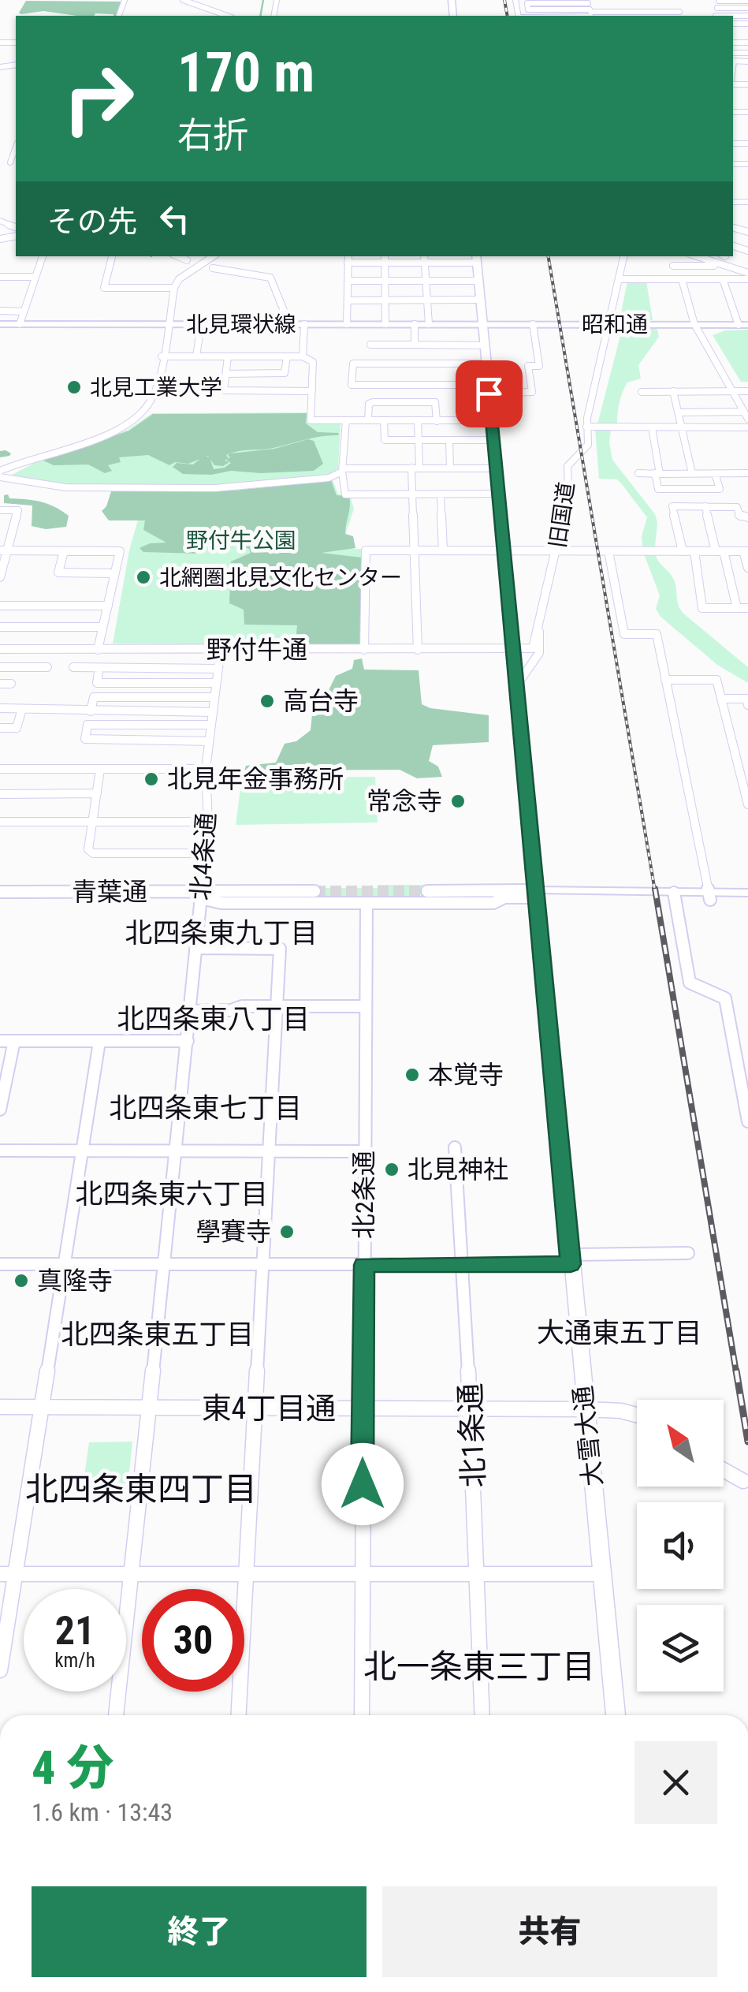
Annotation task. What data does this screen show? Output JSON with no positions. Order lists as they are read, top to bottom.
{
  "streets": {
    "highway": ["大雪大通"],
    "main road": ["北見環状線", "昭和通"],
    "street": [
      "旧国道",
      "野付牛通",
      "北4条通",
      "青葉通",
      "北2条通",
      "東4丁目通",
      "北1条通"
    ]
  },
  "crossings": [
    ["北見環状線", "昭和通"],
    ["北見環状線", "大雪大通"],
    ["昭和通", "旧国道"],
    ["昭和通", "大雪大通"],
    ["旧国道", "大雪大通"],
    ["野付牛通", "北4条通"],
    ["野付牛通", "大雪大通"],
    ["北4条通", "青葉通"],
    ["北4条通", "東4丁目通"],
    ["北2条通", "東4丁目通"],
    ["東4丁目通", "北1条通"],
    ["東4丁目通", "大雪大通"]
  ],
  "districts": [
    "北四条東九丁目",
    "北四条東八丁目",
    "北四条東七丁目",
    "北四条東六丁目",
    "大通東五丁目",
    "北四条東五丁目",
    "北四条東四丁目",
    "北一条東三丁目"
  ],
  "parks": ["野付牛公園"],
  "places": [
    "北見工業大学",
    "北網圏北見文化センター",
    "高台寺",
    "北見年金事務所",
    "常念寺",
    "本覚寺",
    "北見神社",
    "學賽寺",
    "真隆寺"
  ],
  "north": "top left",
  "page": {
    "turn": ["170 m", "右折"],
    "then": "その先",
    "speed": "21 km/h",
    "limit": "30",
    "heading": ["4 分", "1.6 km · 13:43"],
    "buttons": ["終了", "共有"]
  }
}
